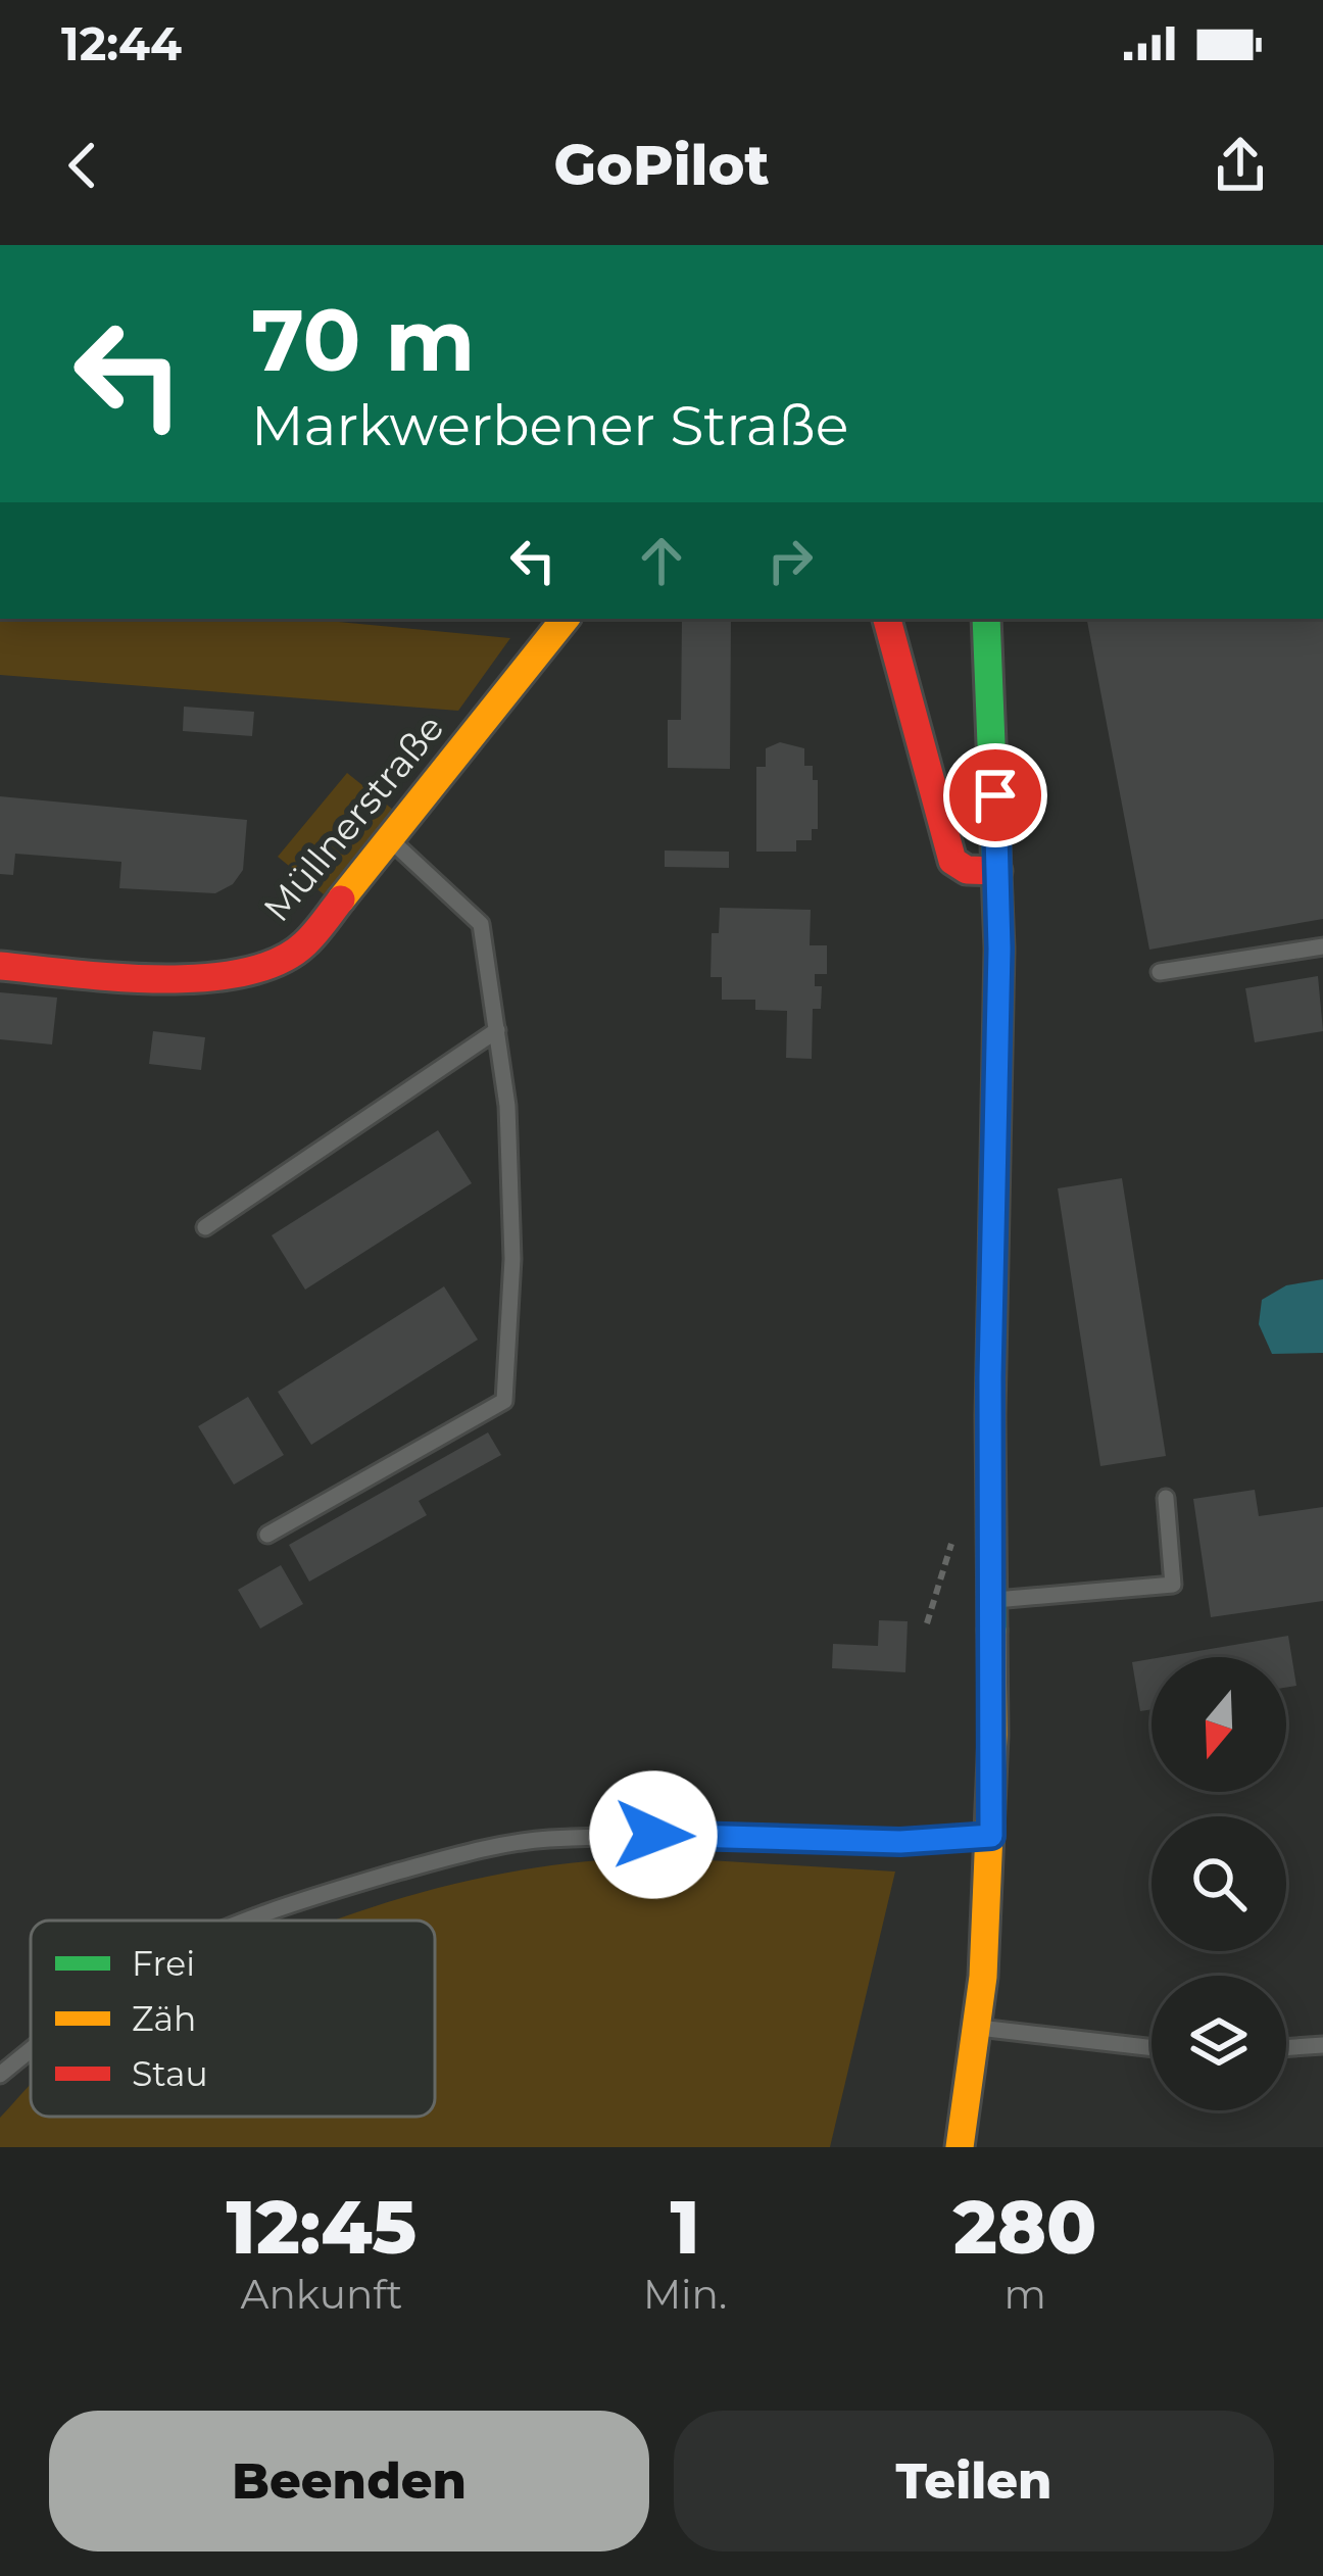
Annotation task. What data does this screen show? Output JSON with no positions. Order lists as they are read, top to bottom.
{
  "streets": {
    "main road": ["Müllnerstraße"]
  },
  "legend": ["Frei", "Zäh", "Stau"],
  "north": "bottom",
  "page": {
    "status": "12:44",
    "header": "GoPilot",
    "turn": ["70 m", "Markwerbener Straße"],
    "eta": [
      "12:45",
      "Ankunft",
      "1",
      "Min.",
      "280",
      "m"
    ],
    "buttons": ["Beenden", "Teilen"]
  }
}
